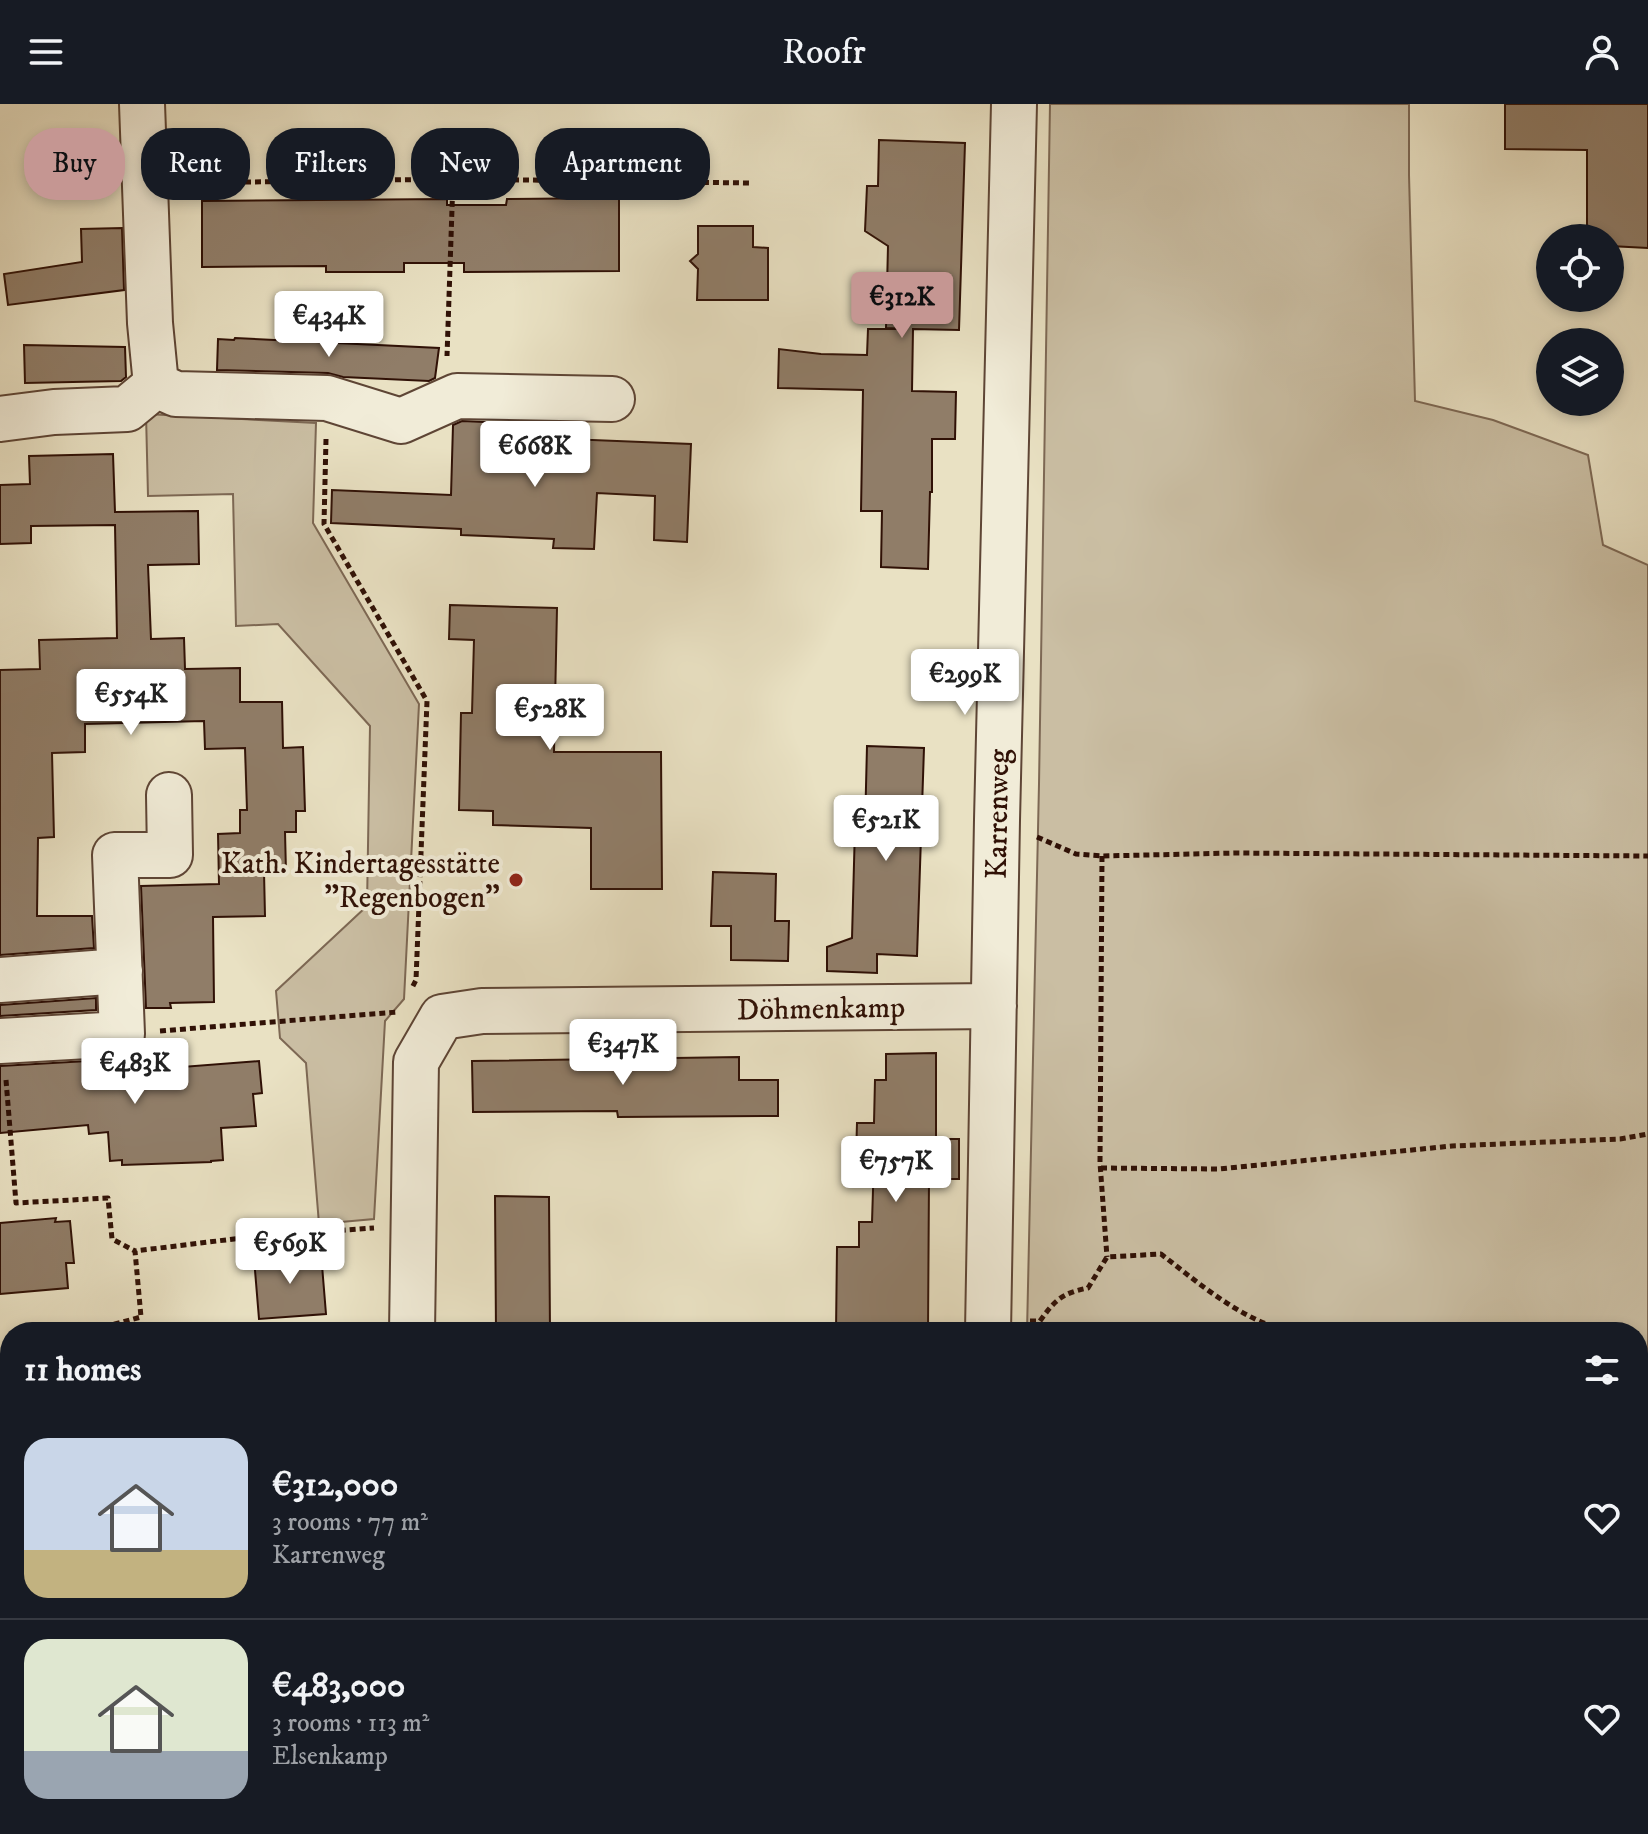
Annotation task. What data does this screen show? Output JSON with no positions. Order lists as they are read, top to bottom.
{
  "streets": {
    "street": ["Karrenweg", "Döhmenkamp"]
  },
  "crossings": [
    ["Karrenweg", "Döhmenkamp"]
  ],
  "places": ["Kath. Kindertagesstätte \"Regenbogen\""],
  "page": {
    "header": "Roofr",
    "chip": [
      "Buy",
      "Rent",
      "Filters",
      "New",
      "Apartment"
    ],
    "price": [
      "€312K",
      "€434K",
      "€668K",
      "€299K",
      "€554K",
      "€528K",
      "€521K",
      "€347K",
      "€483K",
      "€757K",
      "€569K"
    ],
    "heading": "11 homes",
    "list": [
      {
        "name": "€312,000",
        "note": "3 rooms · 77 m² · Karrenweg"
      },
      {
        "name": "€483,000",
        "note": "3 rooms · 113 m² · Elsenkamp"
      }
    ]
  }
}
